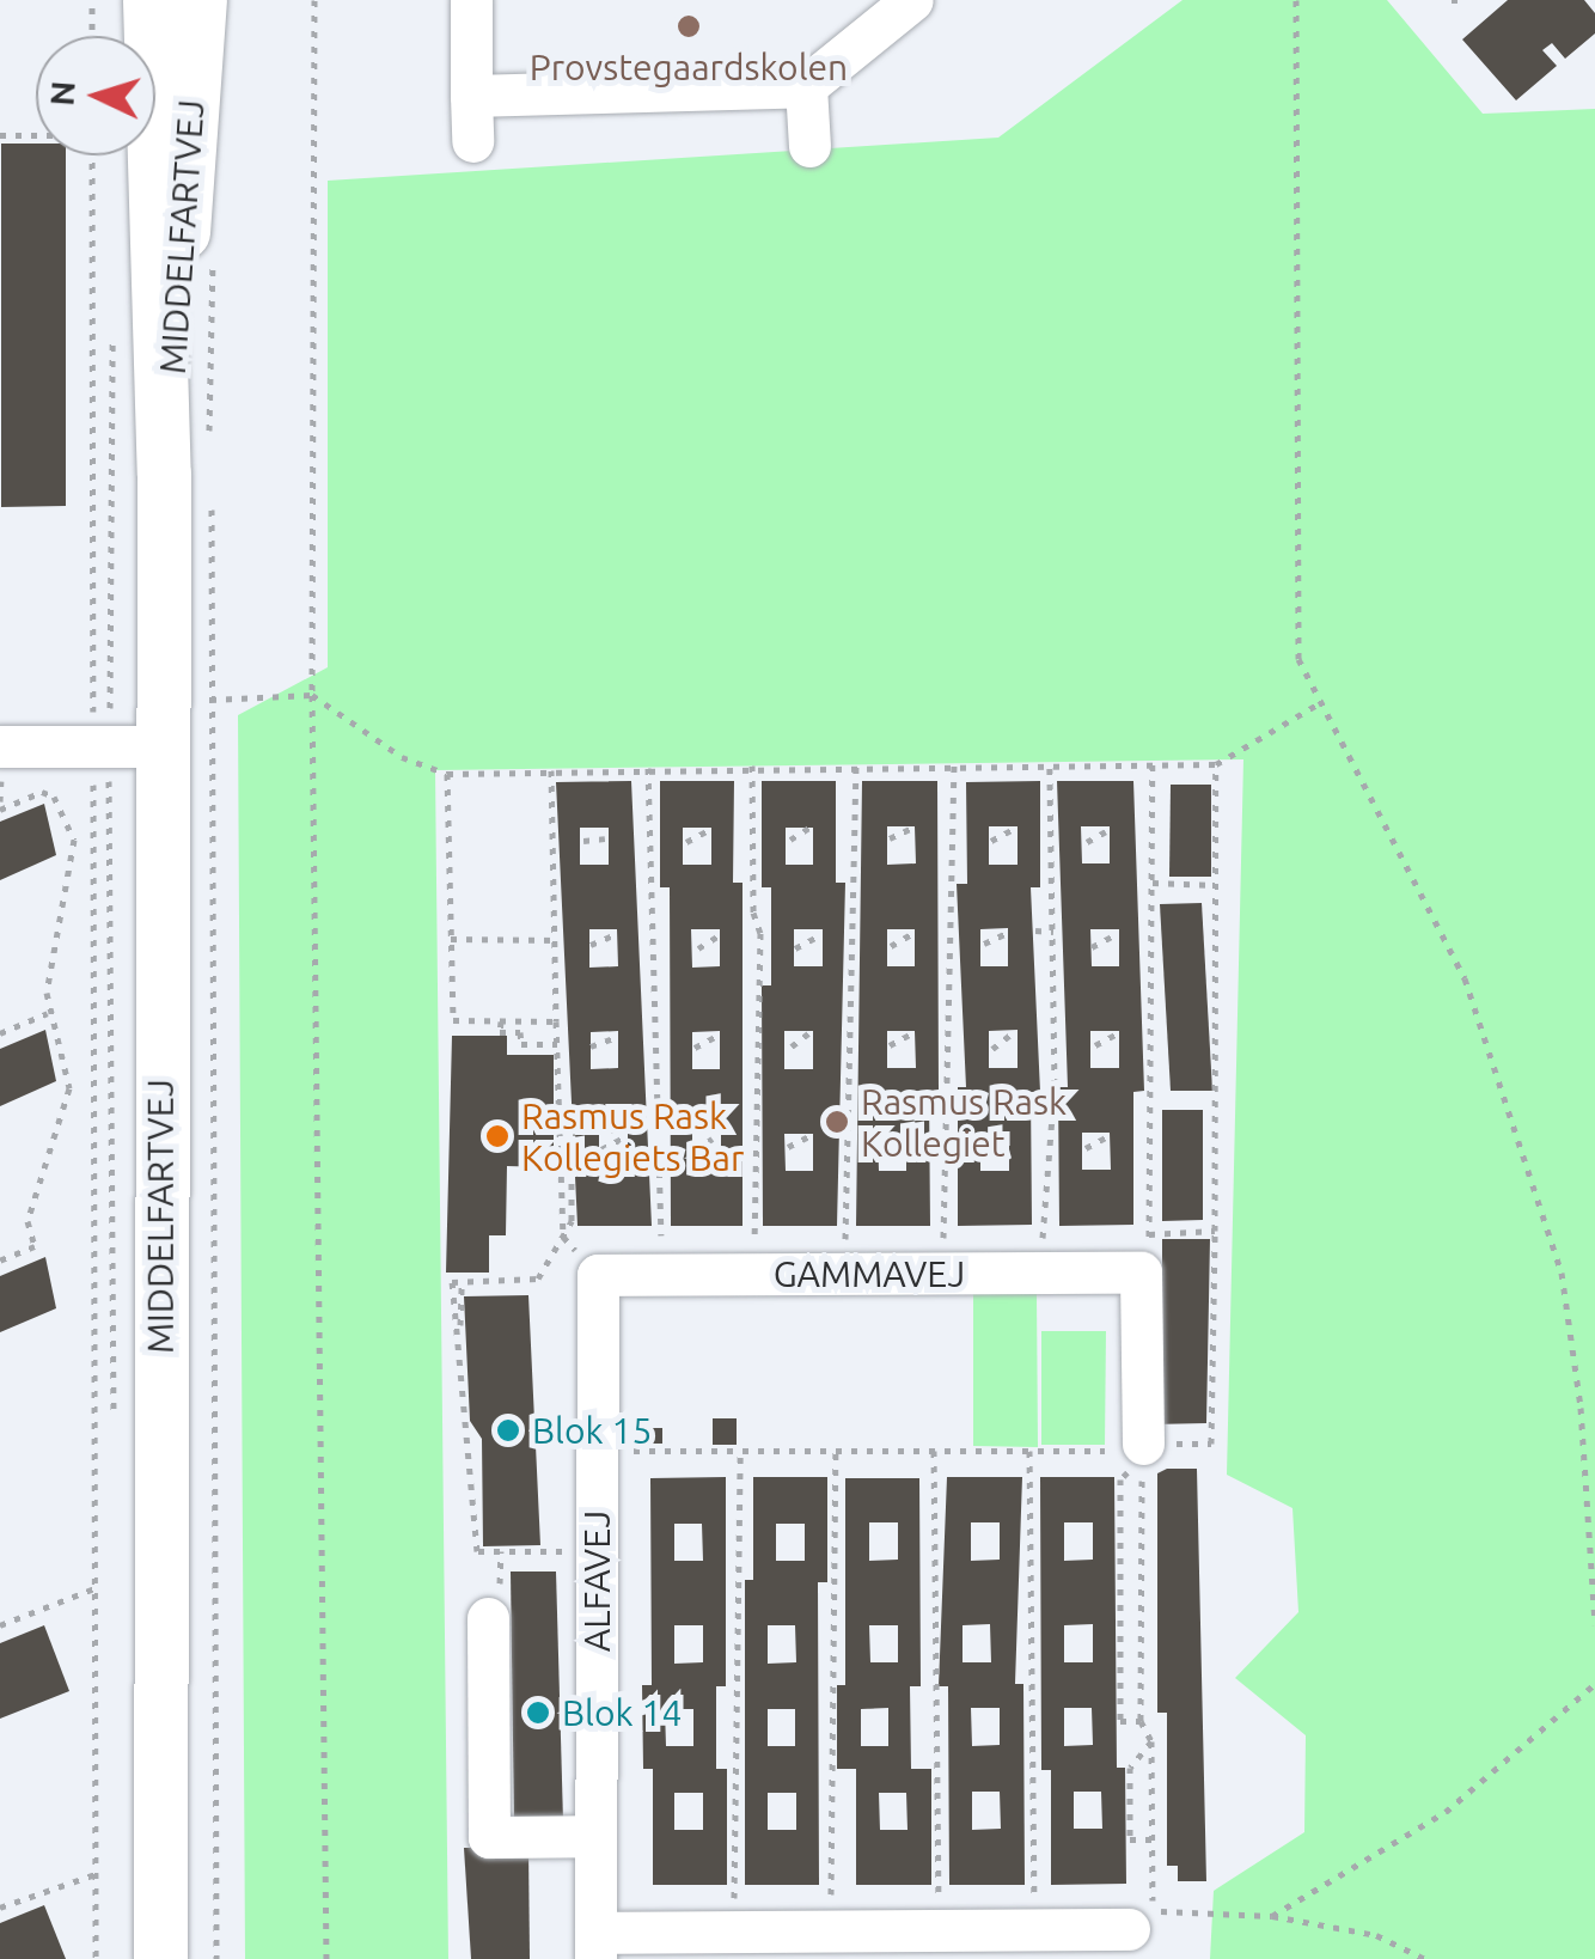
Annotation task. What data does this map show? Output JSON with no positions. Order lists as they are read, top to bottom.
{
  "streets": {
    "main road": ["MIDDELFARTVEJ"],
    "street": ["GAMMAVEJ", "ALFAVEJ"]
  },
  "crossings": [
    ["GAMMAVEJ", "ALFAVEJ"]
  ],
  "places": [
    "Provstegaardskolen",
    "Rasmus Rask Kollegiet",
    "Rasmus Rask Kollegiets Bar",
    "Blok 15",
    "Blok 14"
  ],
  "north": "left"
}
